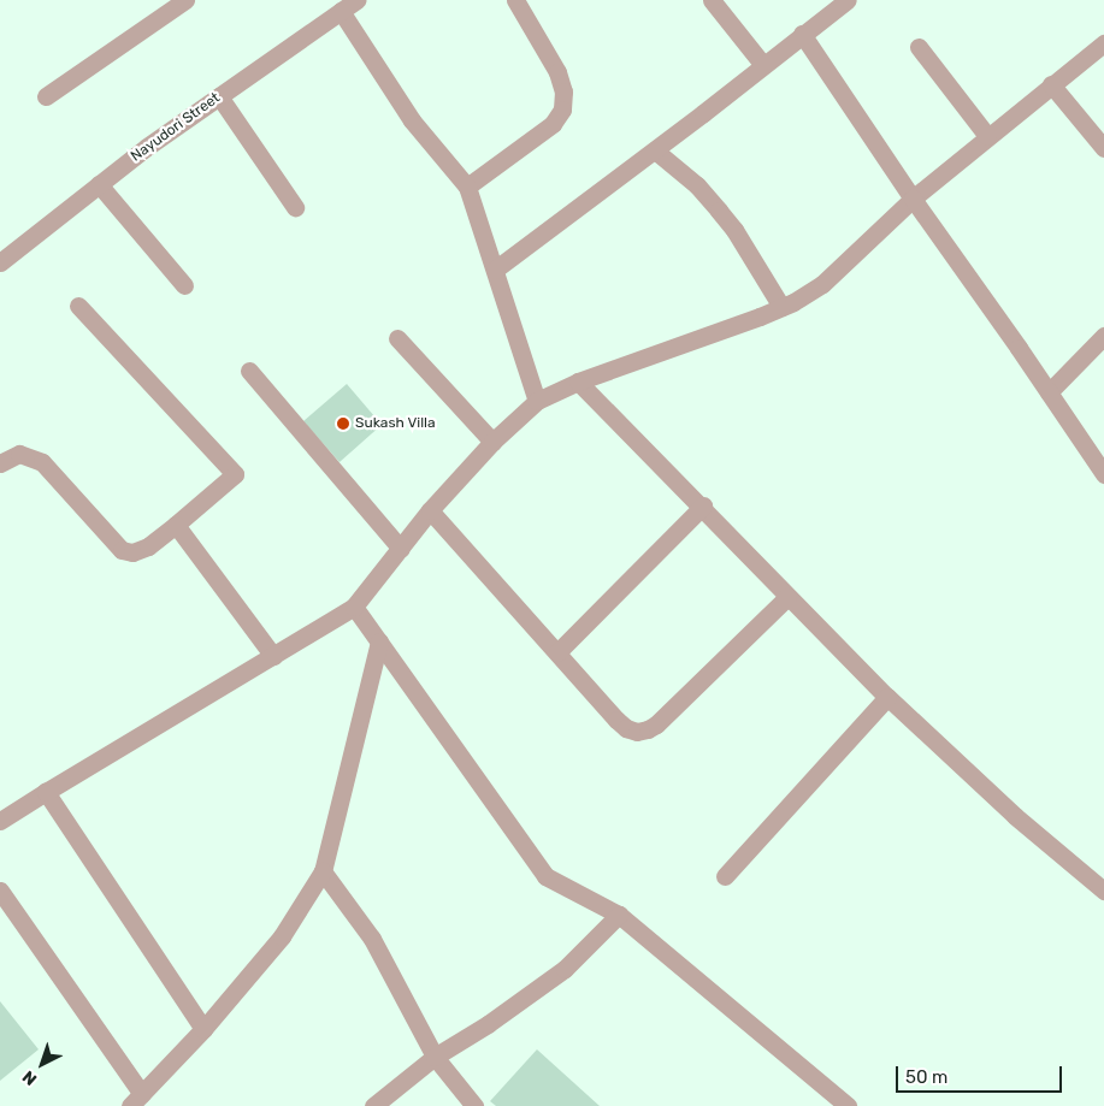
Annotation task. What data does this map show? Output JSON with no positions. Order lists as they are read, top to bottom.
{
  "streets": {
    "street": ["Nayudori Street"]
  },
  "places": ["Sukash Villa"],
  "scale_bar": "50 m",
  "north": "bottom left"
}
